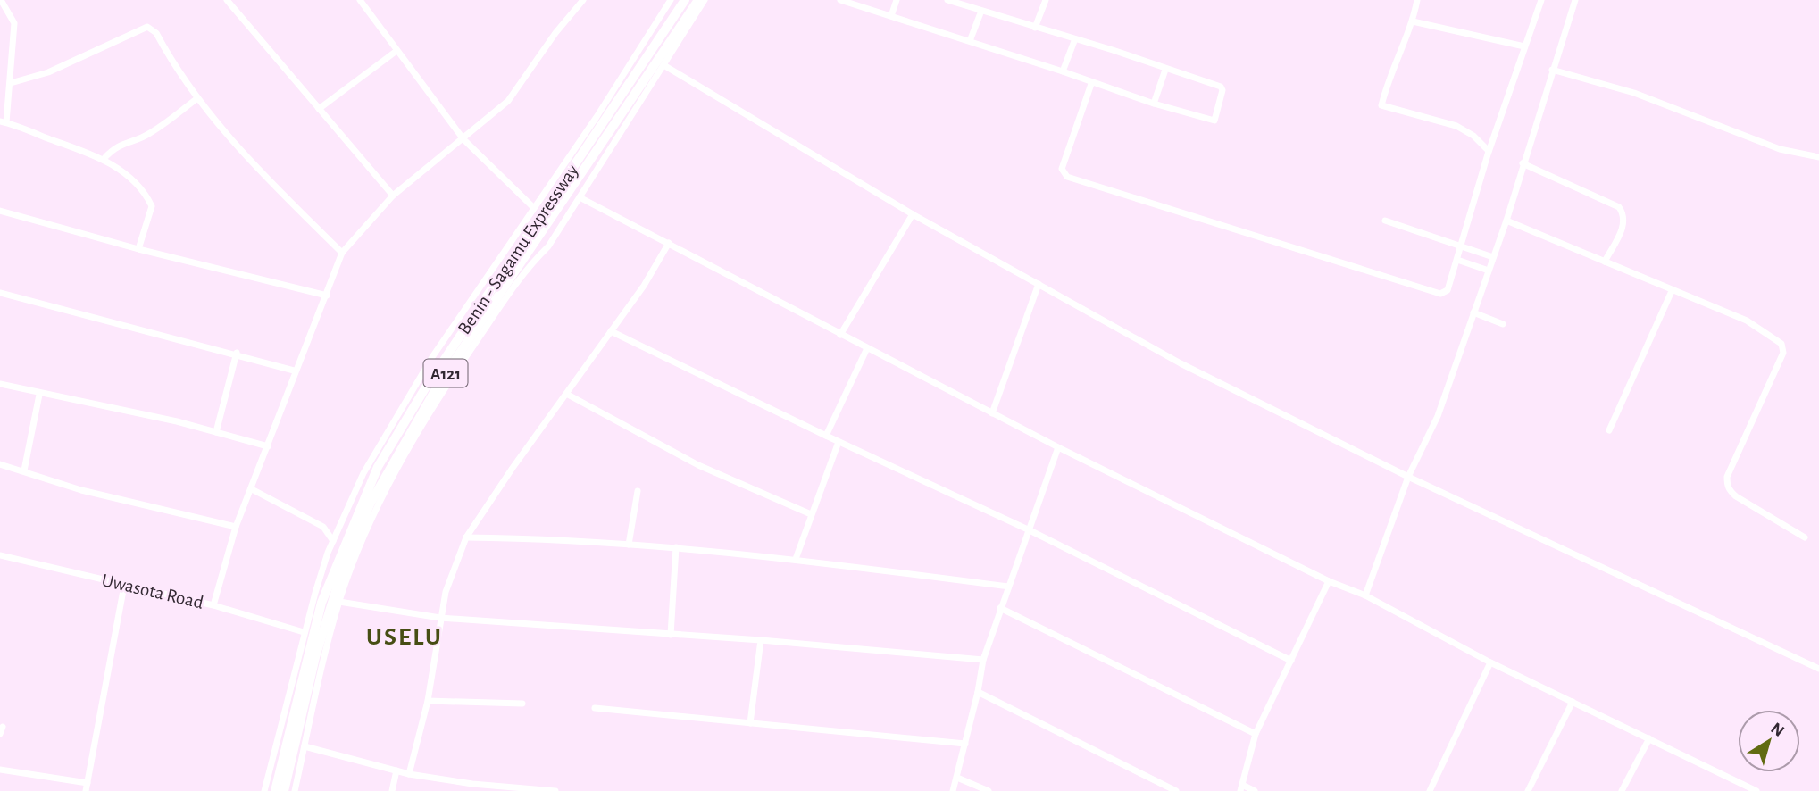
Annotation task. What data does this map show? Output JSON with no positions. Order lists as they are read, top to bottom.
{
  "streets": {
    "highway": ["Benin - Sagamu Expressway", "A121"],
    "street": ["Uwasota Road"]
  },
  "districts": ["USELU"],
  "north": "top right"
}
